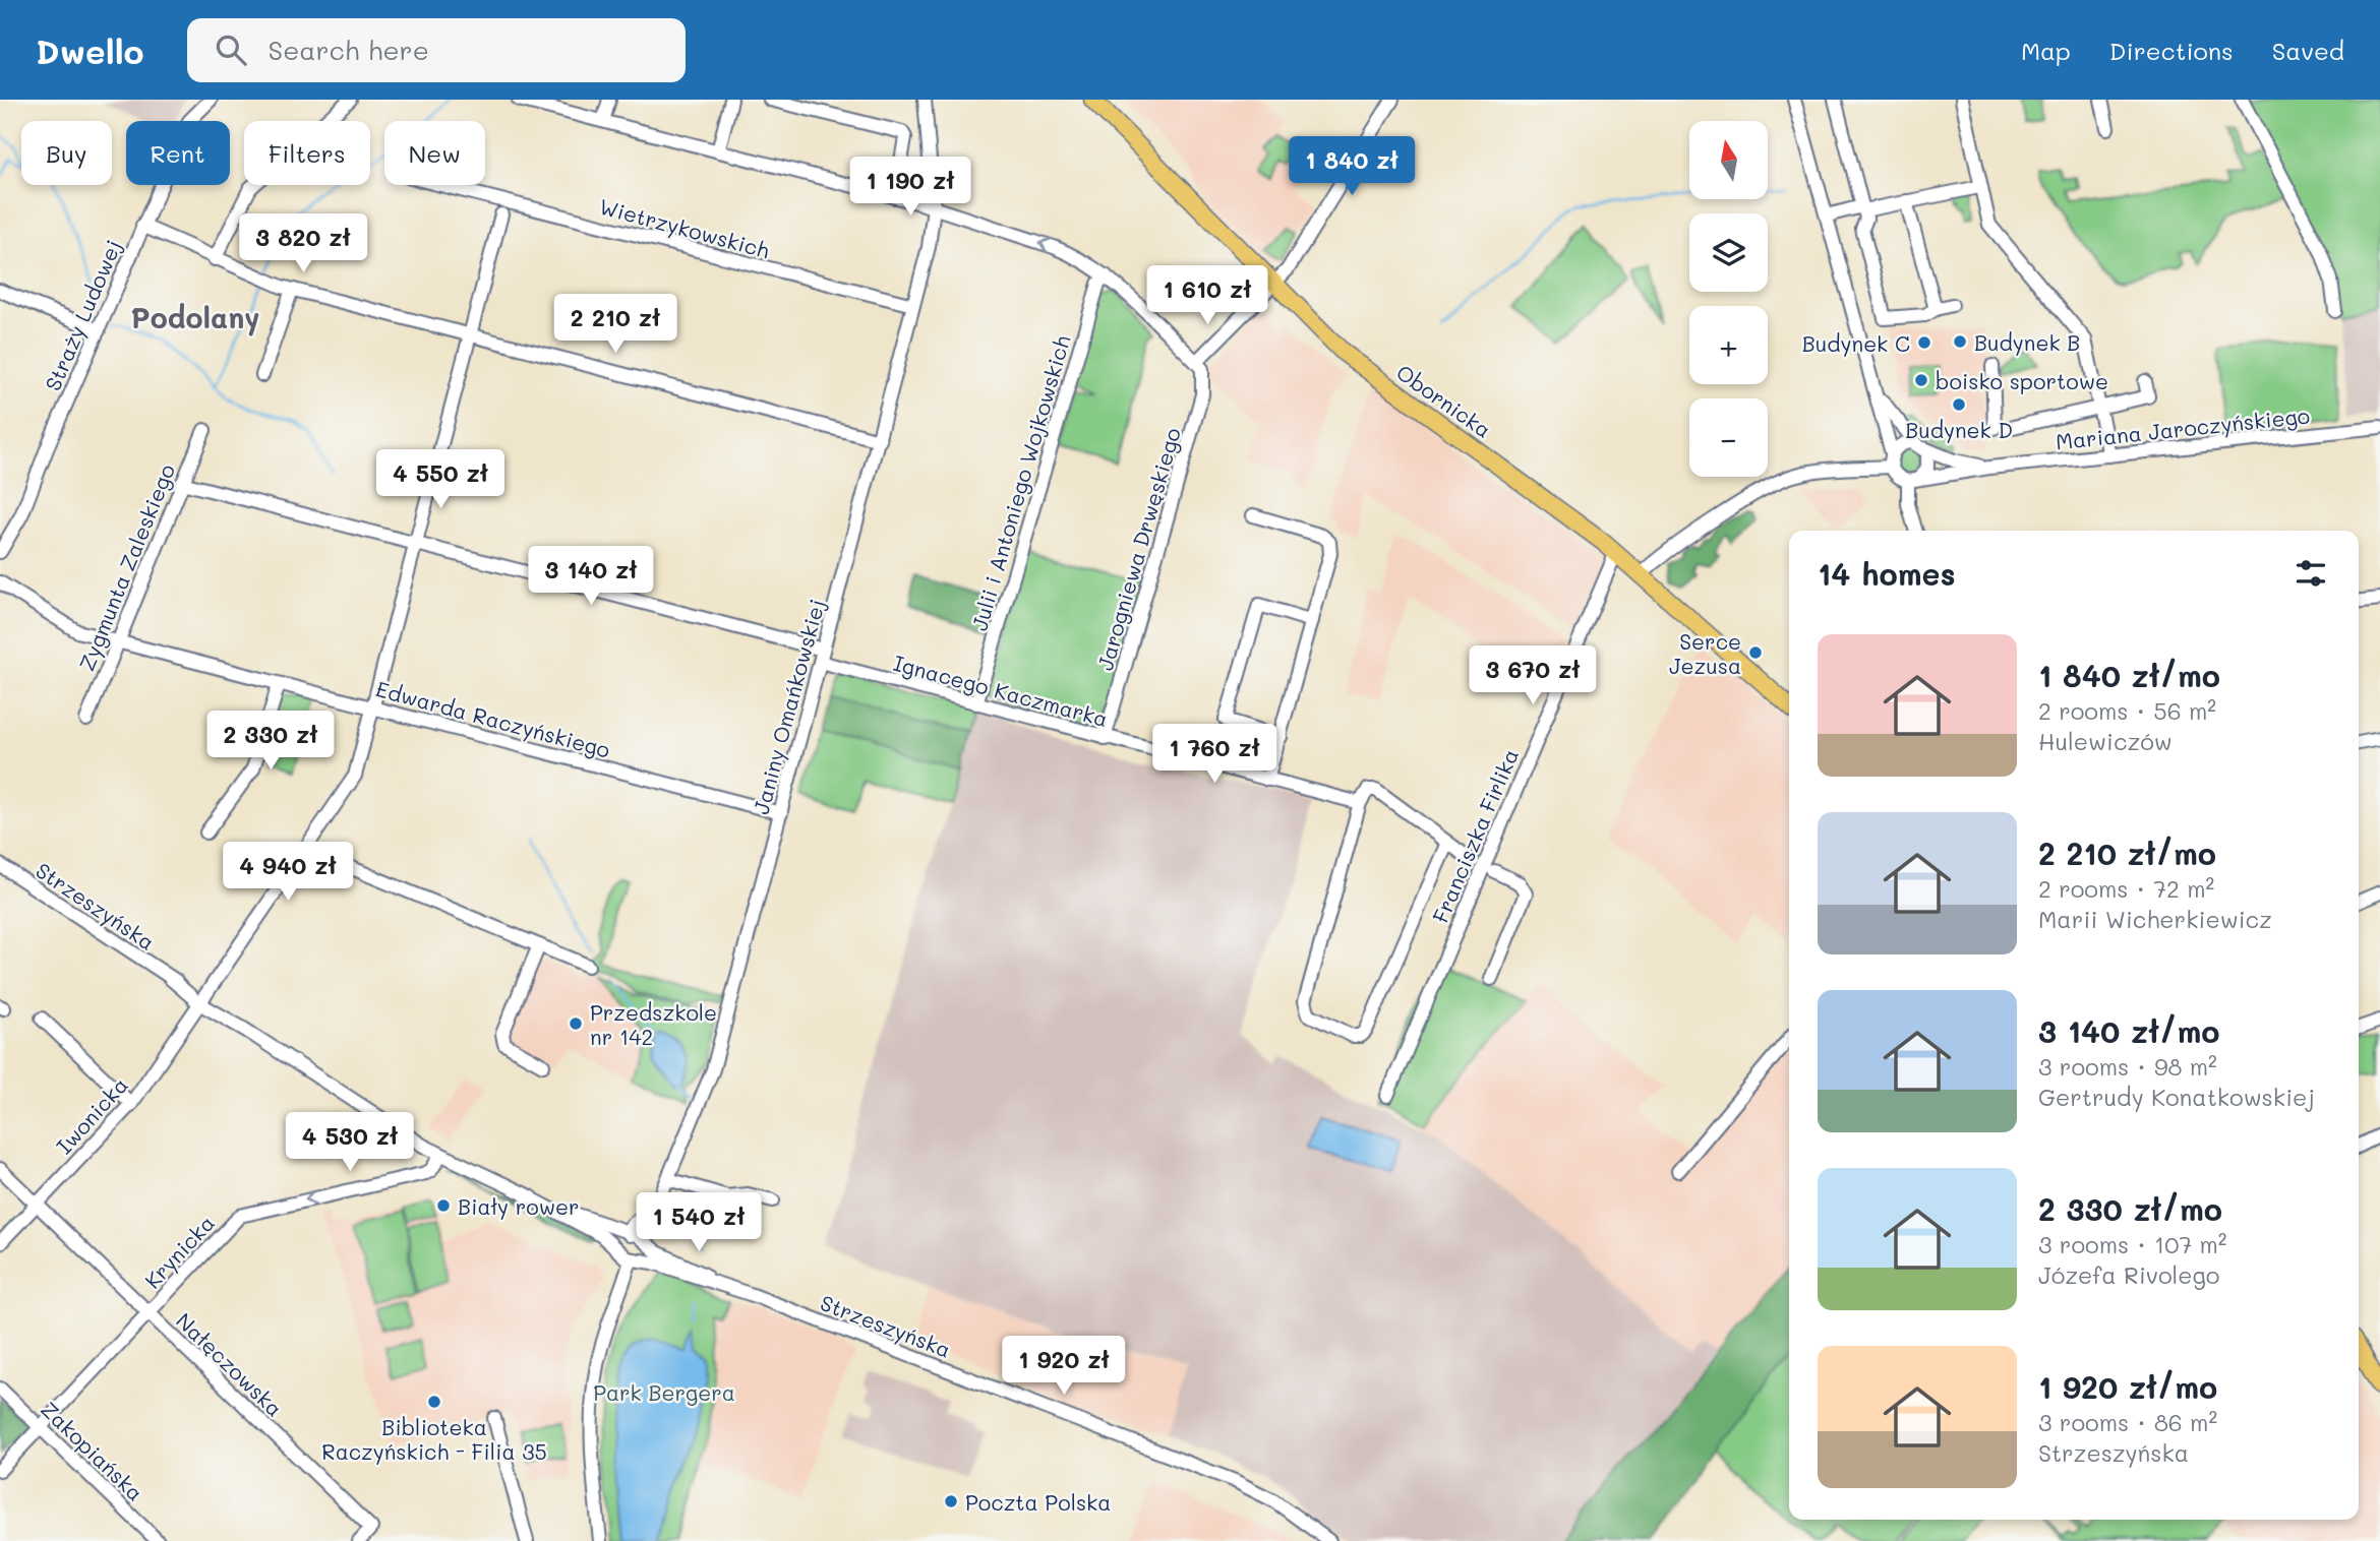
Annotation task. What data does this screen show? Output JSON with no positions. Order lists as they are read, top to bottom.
{
  "streets": {
    "main road": ["Obornicka"],
    "street": [
      "Wietrzykowskich",
      "Straży Ludowej",
      "Mariana Jaroczyńskiego",
      "Julii i Antoniego Wojkowskich",
      "Jarogniewa Drwęskiego",
      "Zygmunta Zaleskiego",
      "Ignacego Kaczmarka",
      "Janiny Omańkowskiej",
      "Edwarda Raczyńskiego",
      "Franciszka Firlika",
      "Strzeszyńska",
      "Iwonicka",
      "Krynicka",
      "Nałęczowska",
      "Zakopiańska"
    ]
  },
  "crossings": [
    ["Wietrzykowskich", "Janiny Omańkowskiej"],
    ["Obornicka", "Franciszka Firlika"],
    ["Julii i Antoniego Wojkowskich", "Ignacego Kaczmarka"],
    ["Jarogniewa Drwęskiego", "Ignacego Kaczmarka"],
    ["Zygmunta Zaleskiego", "Ignacego Kaczmarka"],
    ["Zygmunta Zaleskiego", "Edwarda Raczyńskiego"],
    ["Ignacego Kaczmarka", "Janiny Omańkowskiej"],
    ["Ignacego Kaczmarka", "Franciszka Firlika"],
    ["Ignacego Kaczmarka", "Iwonicka"],
    ["Janiny Omańkowskiej", "Edwarda Raczyńskiego"],
    ["Janiny Omańkowskiej", "Strzeszyńska"],
    ["Edwarda Raczyńskiego", "Iwonicka"],
    ["Strzeszyńska", "Iwonicka"],
    ["Strzeszyńska", "Krynicka"],
    ["Iwonicka", "Nałęczowska"],
    ["Krynicka", "Nałęczowska"],
    ["Krynicka", "Zakopiańska"]
  ],
  "one_way": ["Krynicka"],
  "districts": ["Podolany"],
  "parks": ["Park Bergera"],
  "places": [
    "Budynek B",
    "Budynek C",
    "boisko sportowe",
    "Budynek D",
    "Serce Jezusa",
    "Przedszkole nr 142",
    "Biały rower",
    "Biblioteka Raczyńskich - Filia 35",
    "Poczta Polska"
  ],
  "north": "top",
  "page": {
    "header": "Dwello",
    "search": "Search here",
    "nav": ["Map", "Directions", "Saved"],
    "map_buttons": ["+", "−"],
    "chip": [
      "Buy",
      "Rent",
      "Filters",
      "New"
    ],
    "price": [
      "1 840 zł",
      "1 190 zł",
      "3 820 zł",
      "1 610 zł",
      "2 210 zł",
      "4 550 zł",
      "3 140 zł",
      "3 670 zł",
      "2 330 zł",
      "1 760 zł",
      "4 940 zł",
      "4 530 zł",
      "1 540 zł",
      "1 920 zł"
    ],
    "heading": "14 homes",
    "list": [
      {
        "name": "1 840 zł/mo",
        "note": "2 rooms · 56 m² · Hulewiczów"
      },
      {
        "name": "2 210 zł/mo",
        "note": "2 rooms · 72 m² · Marii Wicherkiewicz"
      },
      {
        "name": "3 140 zł/mo",
        "note": "3 rooms · 98 m² · Gertrudy Konatkowskiej"
      },
      {
        "name": "2 330 zł/mo",
        "note": "3 rooms · 107 m² · Józefa Rivolego"
      },
      {
        "name": "1 920 zł/mo",
        "note": "3 rooms · 86 m² · Strzeszyńska"
      }
    ]
  }
}
